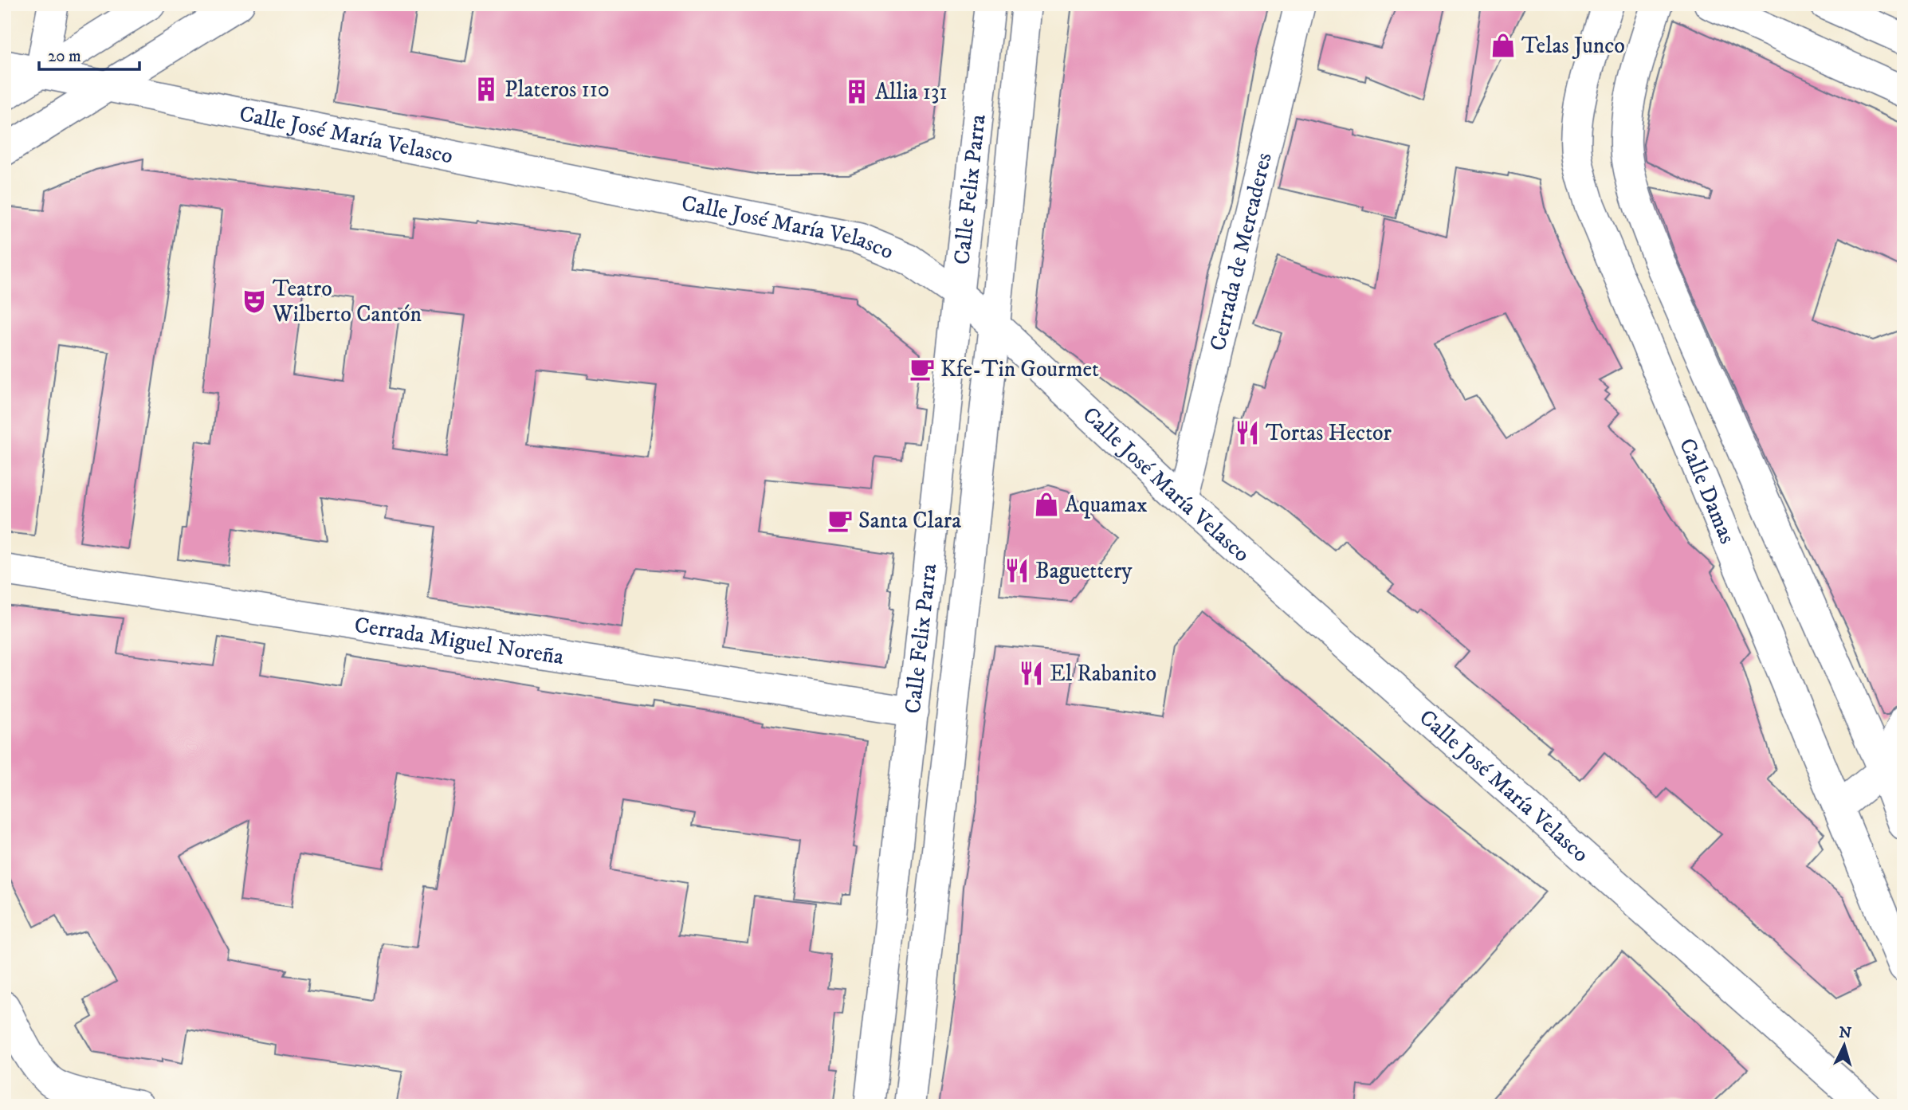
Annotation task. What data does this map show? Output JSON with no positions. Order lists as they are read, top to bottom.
{
  "streets": {
    "street": [
      "Calle José María Velasco",
      "Calle Felix Parra",
      "Cerrada de Mercaderes",
      "Calle Damas",
      "Cerrada Miguel Noreña"
    ]
  },
  "crossings": [
    ["Calle José María Velasco", "Calle Felix Parra"],
    ["Calle José María Velasco", "Cerrada de Mercaderes"],
    ["Calle Felix Parra", "Cerrada Miguel Noreña"]
  ],
  "places": {
    "shop": ["Telas Junco", "Aquamax"],
    "building": ["Plateros 110", "Allia 131"],
    "theatre": ["Teatro Wilberto Cantón"],
    "cafe": ["Kfe-Tin Gourmet", "Santa Clara"],
    "restaurant": ["Tortas Hector", "Baguettery", "El Rabanito"]
  },
  "scale_bar": "20 m",
  "north": "top"
}
